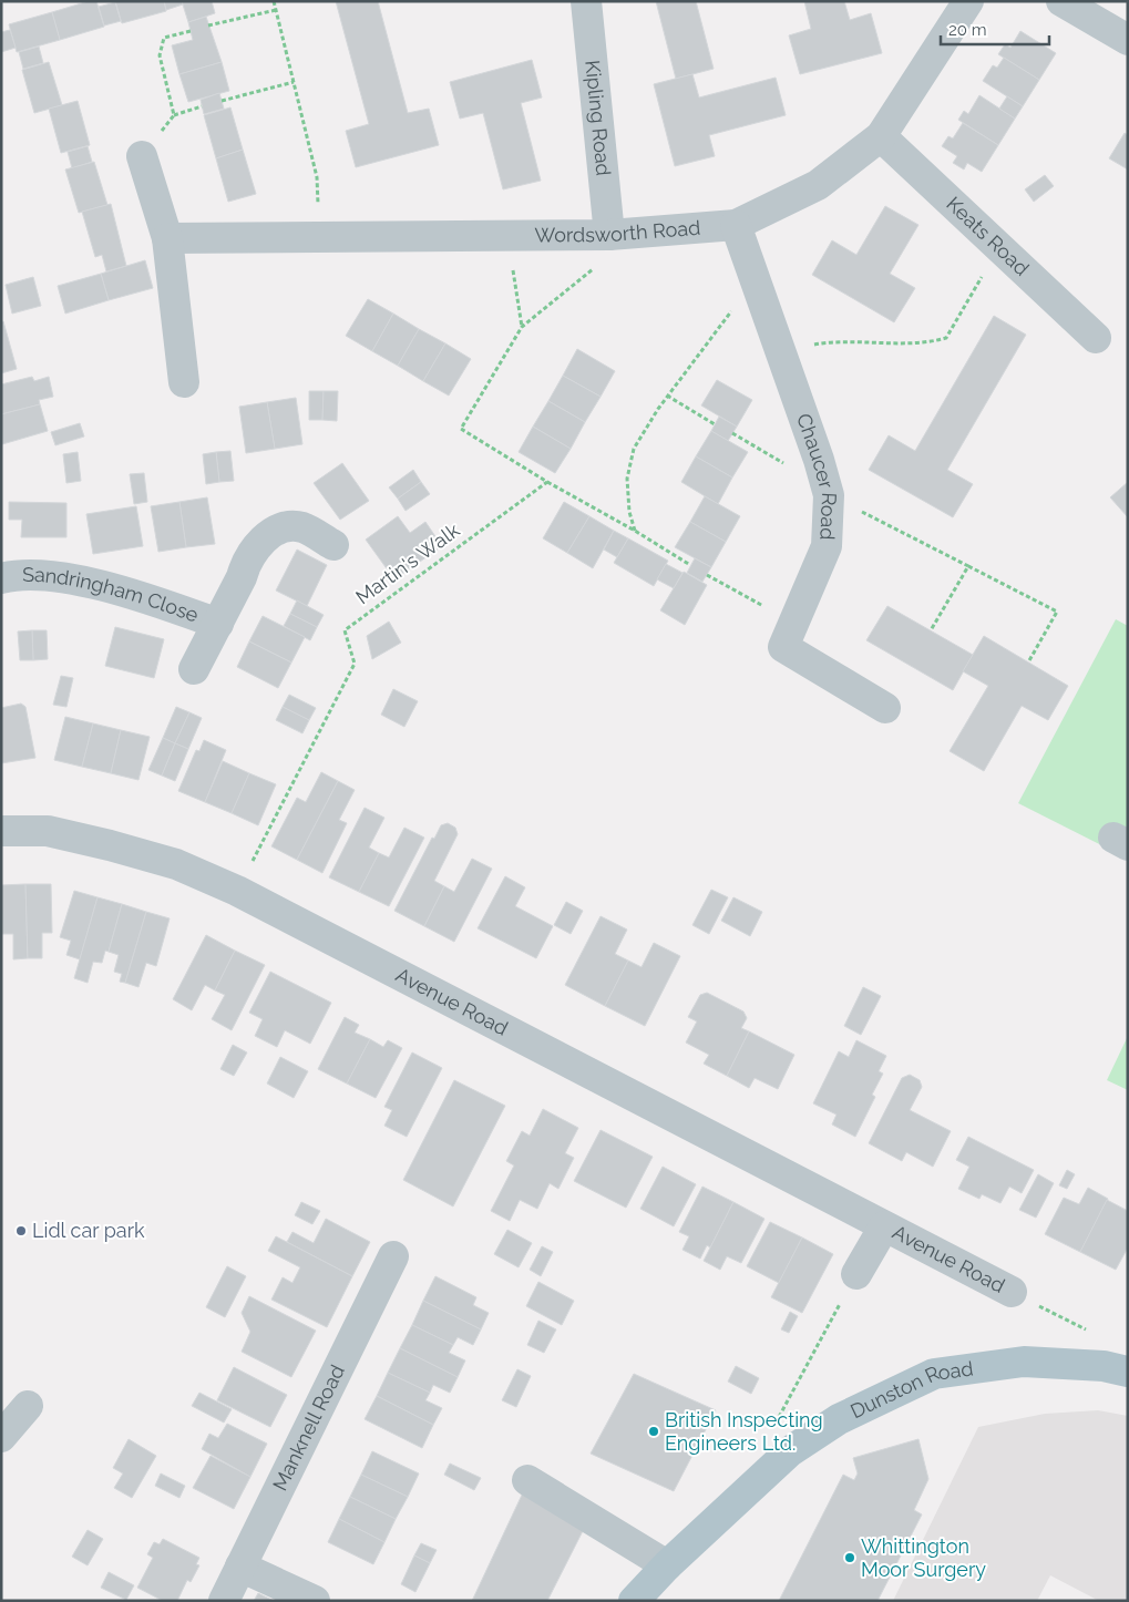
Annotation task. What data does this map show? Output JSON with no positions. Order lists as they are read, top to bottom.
{
  "streets": {
    "main road": ["Dunston Road"],
    "street": [
      "Kipling Road",
      "Wordsworth Road",
      "Keats Road",
      "Chaucer Road",
      "Sandringham Close",
      "Avenue Road",
      "Manknell Road"
    ],
    "path": ["Martin's Walk"]
  },
  "crossings": [
    ["Kipling Road", "Wordsworth Road"],
    ["Wordsworth Road", "Keats Road"],
    ["Wordsworth Road", "Chaucer Road"],
    ["Martin's Walk", "Avenue Road"]
  ],
  "places": ["Lidl car park", "British Inspecting Engineers Ltd.", "Whittington Moor Surgery"],
  "scale_bar": "20 m"
}
